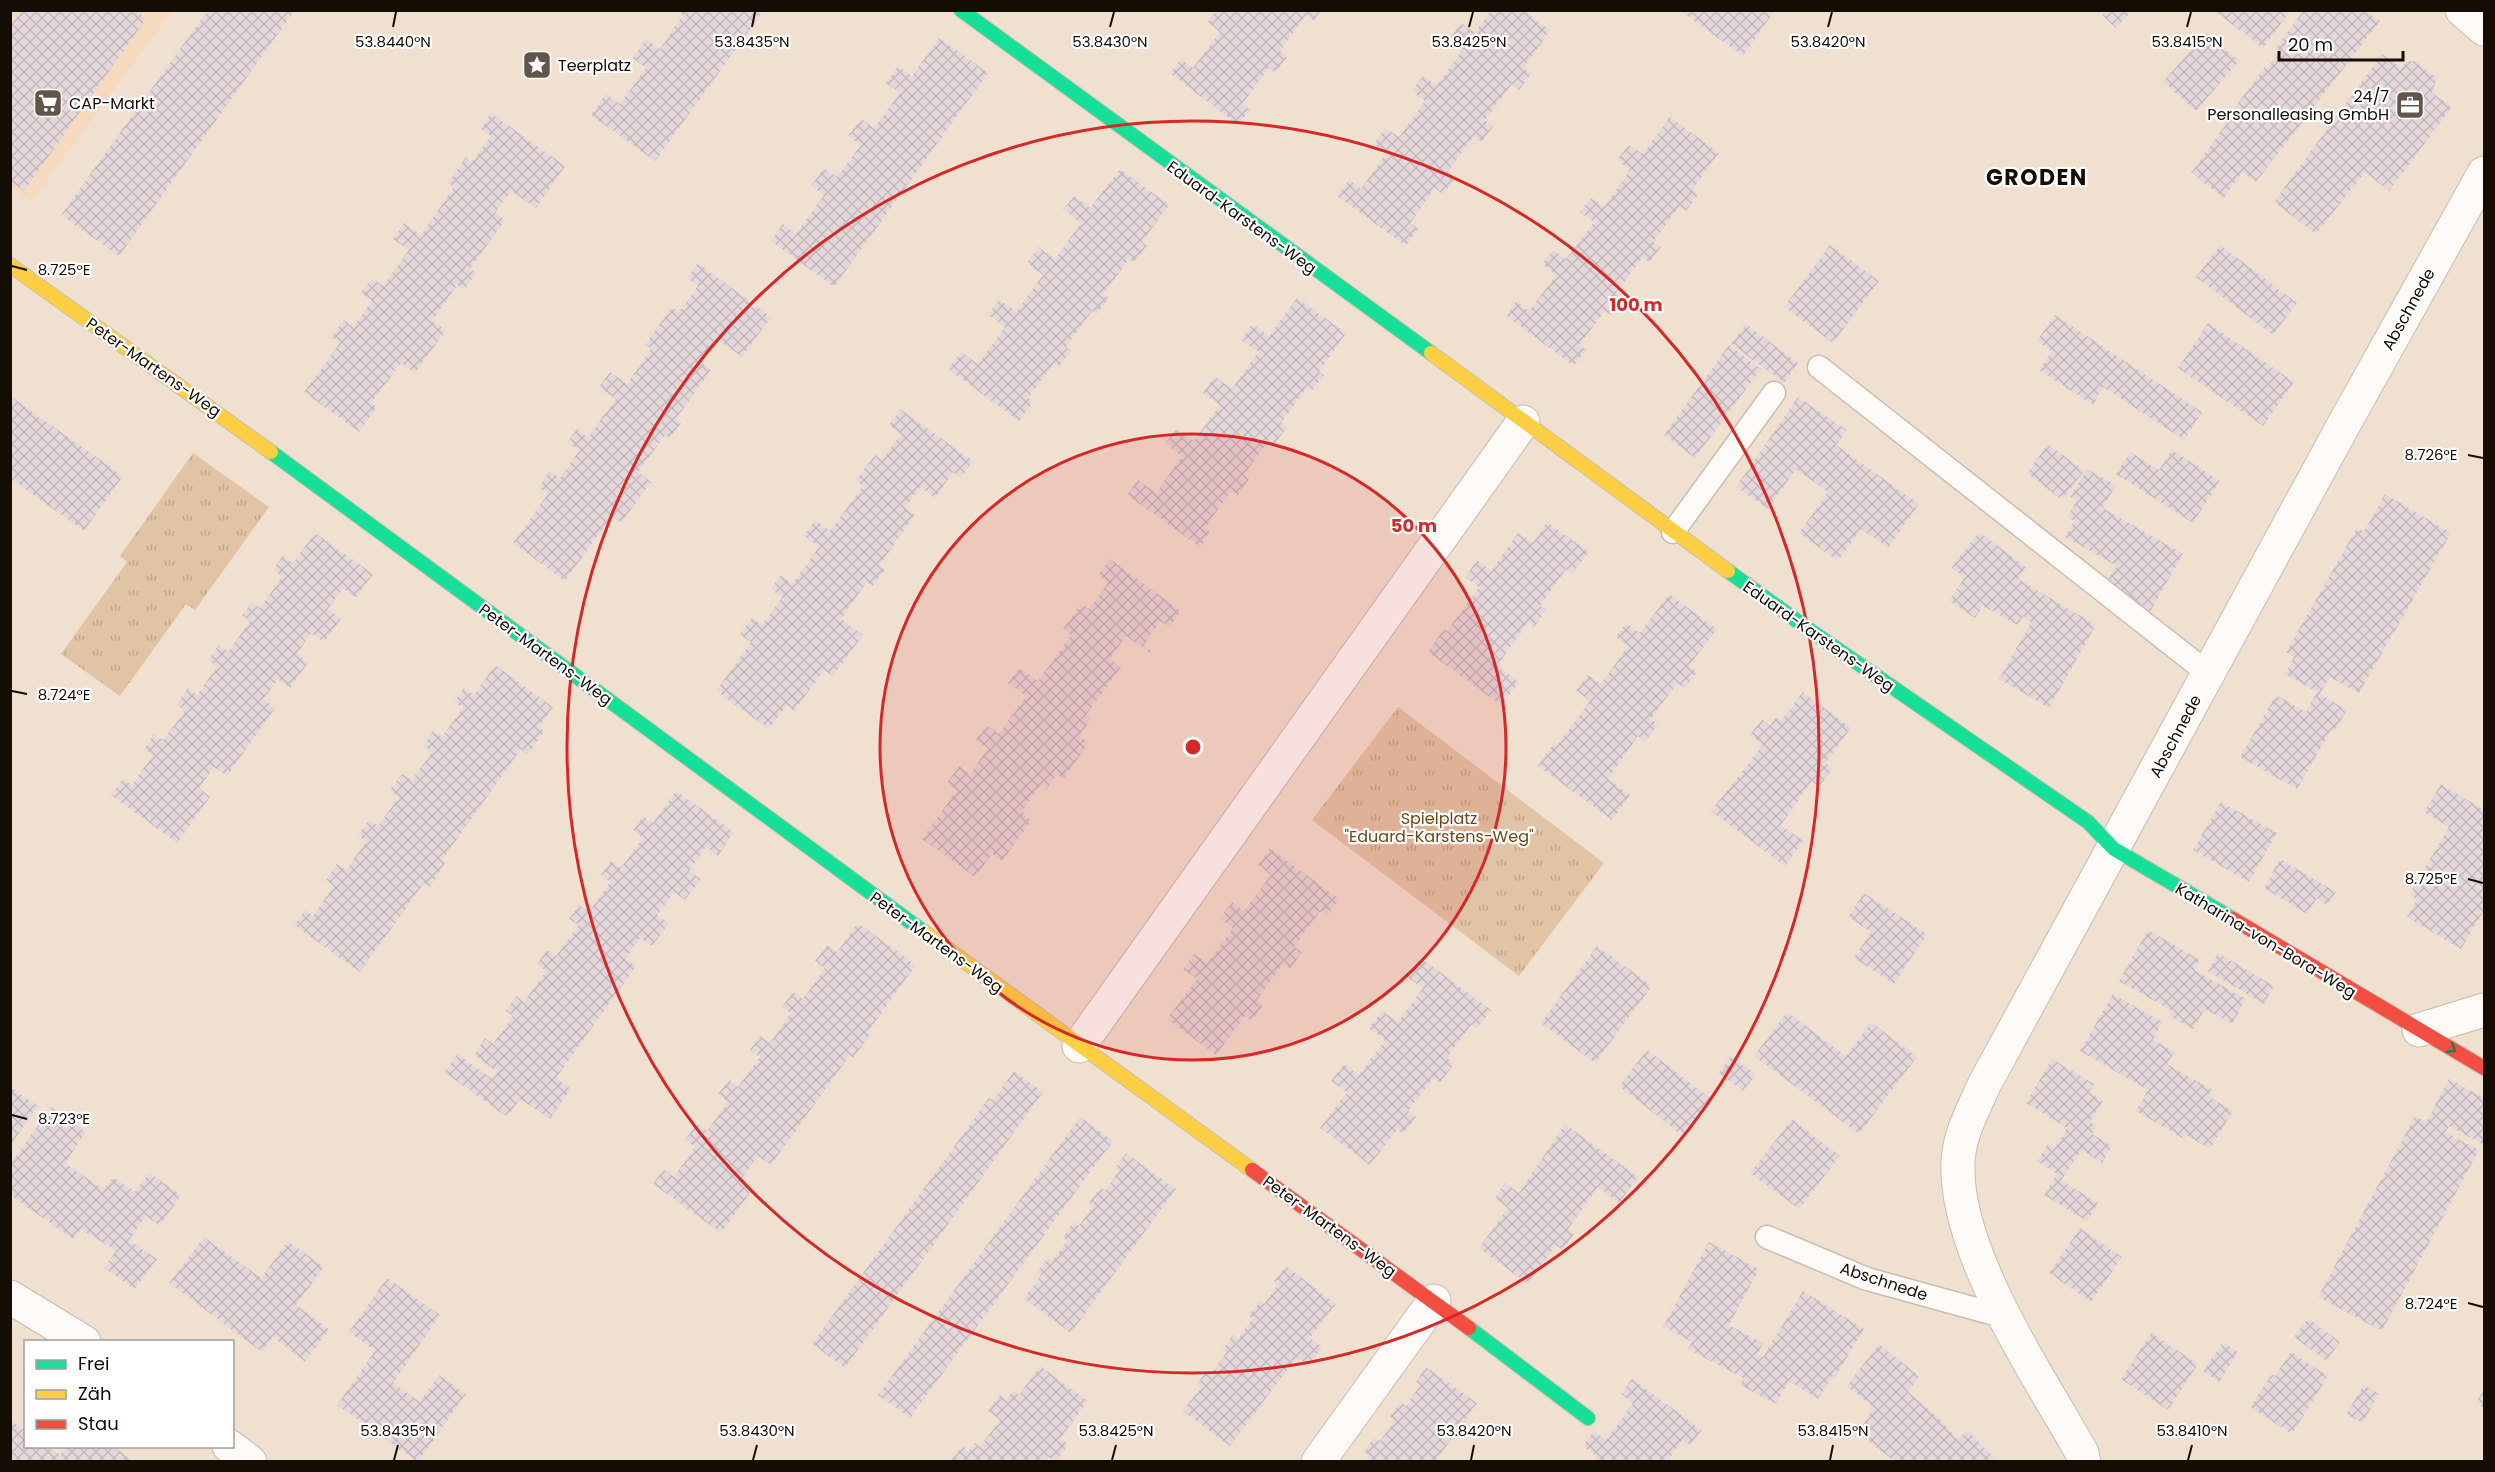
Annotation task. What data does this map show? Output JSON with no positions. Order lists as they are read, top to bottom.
{
  "streets": {
    "street": [
      "Eduard-Karstens-Weg",
      "Abschnede",
      "Peter-Martens-Weg",
      "Katharina-von-Bora-Weg"
    ]
  },
  "crossings": [
    ["Eduard-Karstens-Weg", "Abschnede"],
    ["Eduard-Karstens-Weg", "Katharina-von-Bora-Weg"],
    ["Abschnede", "Katharina-von-Bora-Weg"]
  ],
  "districts": ["GRODEN"],
  "parks": ["Spielplatz \"Eduard-Karstens-Weg\""],
  "places": {
    "place": ["Teerplatz"],
    "supermarket": ["CAP-Markt"],
    "office": ["24/7 Personalleasing GmbH"]
  },
  "legend": ["Frei", "Zäh", "Stau"],
  "scale_bar": "20 m",
  "coordinates": [
    "53.8440°N",
    "53.8435°N",
    "53.8430°N",
    "53.8425°N",
    "53.8420°N",
    "53.8415°N",
    "8.725°E",
    "8.726°E",
    "8.724°E",
    "8.723°E",
    "53.8410°N"
  ],
  "rings": ["100 m", "50 m"]
}
